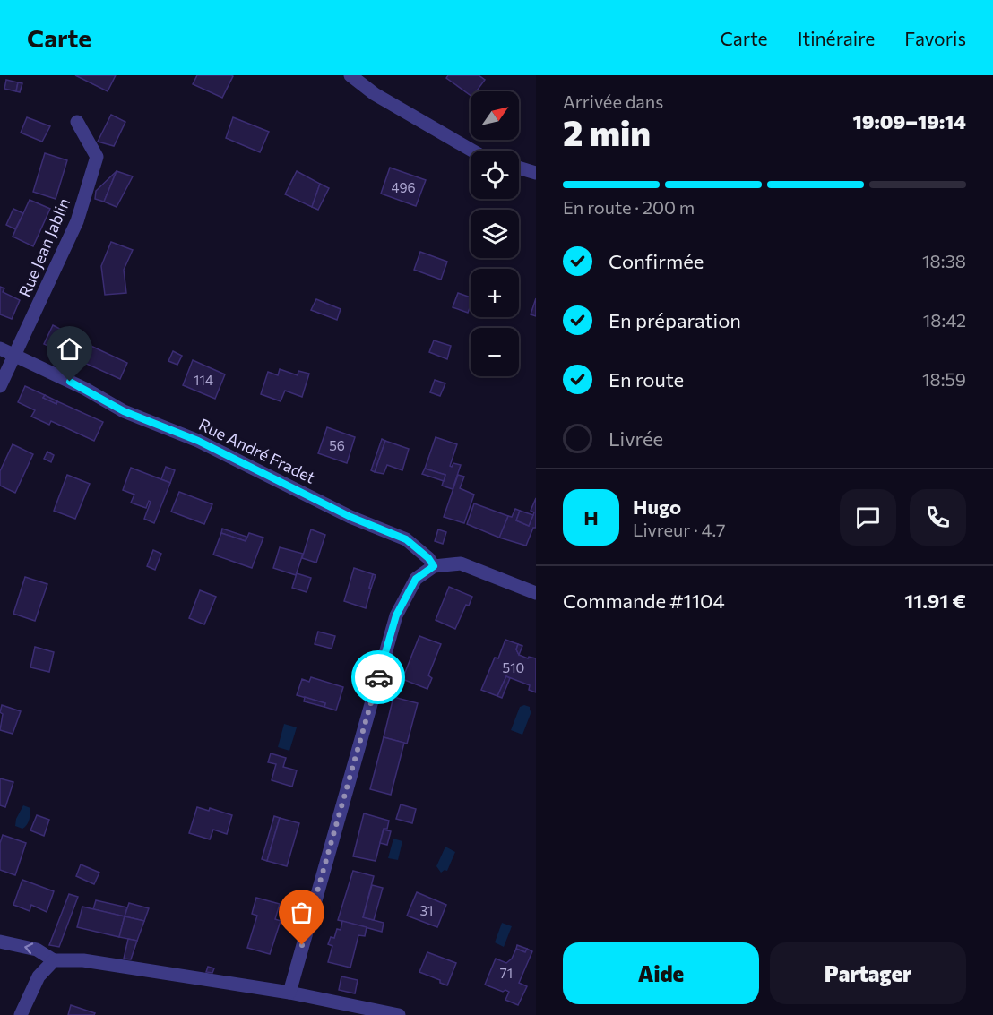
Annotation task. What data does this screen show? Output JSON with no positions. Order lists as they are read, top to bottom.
{
  "streets": {
    "street": ["Rue Jean Jablin", "Rue André Fradet"]
  },
  "crossings": [
    ["Rue Jean Jablin", "Rue André Fradet"]
  ],
  "house_numbers": [
    "496",
    "114",
    "56",
    "510",
    "31",
    "71"
  ],
  "north": "top right",
  "page": {
    "header": "Carte",
    "nav": ["Carte", "Itinéraire", "Favoris"],
    "heading": ["2 min", "Arrivée dans", "19:09–19:14"],
    "panel": [
      "Hugo",
      "Livreur · 4.7",
      "Commande #1104",
      "11.91 €"
    ],
    "map_buttons": ["+", "−"],
    "bar": "En route · 200 m",
    "list": [
      ["Confirmée", "18:38"],
      ["En préparation", "18:42"],
      ["En route", "18:59"],
      "Livrée"
    ],
    "round": "H",
    "buttons": ["Aide", "Partager"]
  }
}
